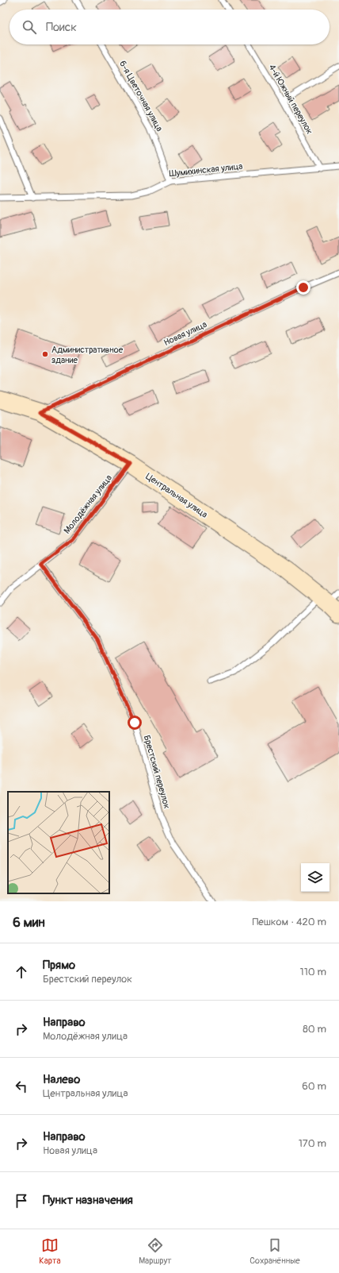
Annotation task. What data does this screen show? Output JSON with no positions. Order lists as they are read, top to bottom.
{
  "streets": {
    "street": ["Центральная улица"],
    "lane": [
      "6-я Цветочная улица",
      "4-й Южный переулок",
      "Шумихинская улица",
      "Новая улица",
      "Молодёжная улица",
      "Брестский переулок"
    ]
  },
  "crossings": [
    ["6-я Цветочная улица", "Шумихинская улица"],
    ["4-й Южный переулок", "Шумихинская улица"],
    ["Новая улица", "Центральная улица"],
    ["Центральная улица", "Молодёжная улица"],
    ["Молодёжная улица", "Брестский переулок"]
  ],
  "places": ["Административное здание"],
  "page": {
    "search": "Поиск",
    "heading": ["6 мин", "Пешком · 420 m"],
    "list": [
      ["Прямо", "Брестский переулок", "110 m"],
      ["Направо", "Молодёжная улица", "80 m"],
      ["Налево", "Центральная улица", "60 m"],
      ["Направо", "Новая улица", "170 m"],
      "Пункт назначения"
    ],
    "nav": ["Карта", "Маршрут", "Сохранённые"]
  }
}
